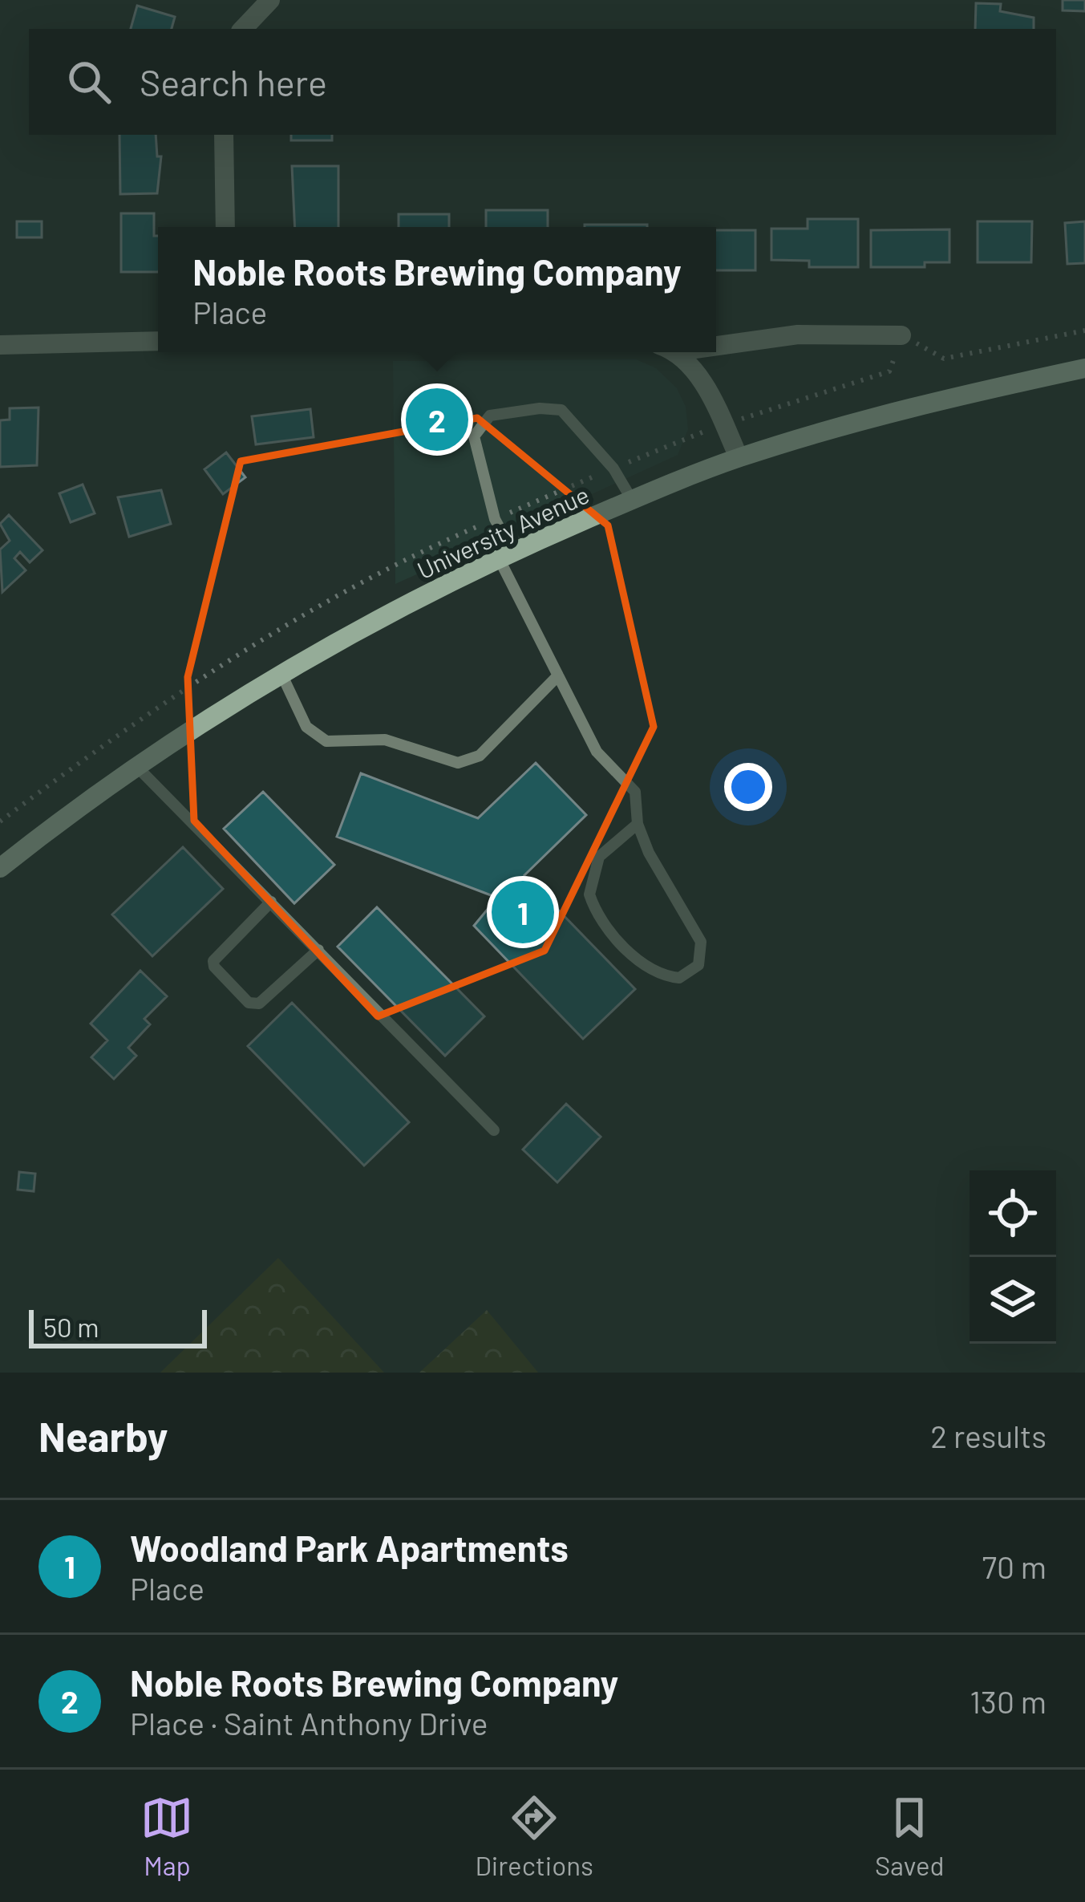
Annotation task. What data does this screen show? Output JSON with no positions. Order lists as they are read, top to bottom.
{
  "streets": {
    "main road": ["University Avenue"]
  },
  "scale_bar": "50 m",
  "page": {
    "search": "Search here",
    "popup": ["Noble Roots Brewing Company", "Place"],
    "pins": ["2", "1"],
    "scale": "50 m",
    "heading": ["Nearby", "2 results"],
    "list": [
      {
        "mark": "1",
        "name": "Woodland Park Apartments",
        "note": "Place",
        "value": "70 m"
      },
      {
        "mark": "2",
        "name": "Noble Roots Brewing Company",
        "note": "Place · Saint Anthony Drive",
        "value": "130 m"
      }
    ],
    "nav": ["Map", "Directions", "Saved"]
  }
}
